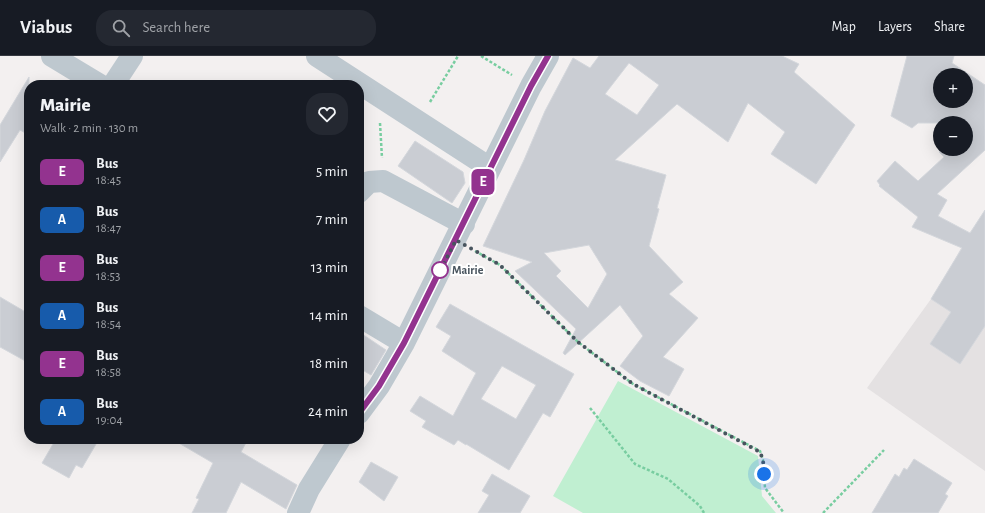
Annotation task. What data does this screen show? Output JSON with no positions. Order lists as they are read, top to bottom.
{
  "places": ["Mairie"],
  "lines": ["bus line E"],
  "page": {
    "header": "Viabus",
    "search": "Search here",
    "nav": ["Map", "Layers", "Share"],
    "on_map": "E",
    "map_buttons": ["+", "−"],
    "heading": ["Mairie", "Walk · 2 min · 130 m"],
    "list": [
      {
        "mark": "E",
        "name": "Bus",
        "note": "18:45",
        "value": "5 min"
      },
      {
        "mark": "A",
        "name": "Bus",
        "note": "18:47",
        "value": "7 min"
      },
      {
        "mark": "E",
        "name": "Bus",
        "note": "18:53",
        "value": "13 min"
      },
      {
        "mark": "A",
        "name": "Bus",
        "note": "18:54",
        "value": "14 min"
      },
      {
        "mark": "E",
        "name": "Bus",
        "note": "18:58",
        "value": "18 min"
      },
      {
        "mark": "A",
        "name": "Bus",
        "note": "19:04",
        "value": "24 min"
      }
    ]
  }
}
